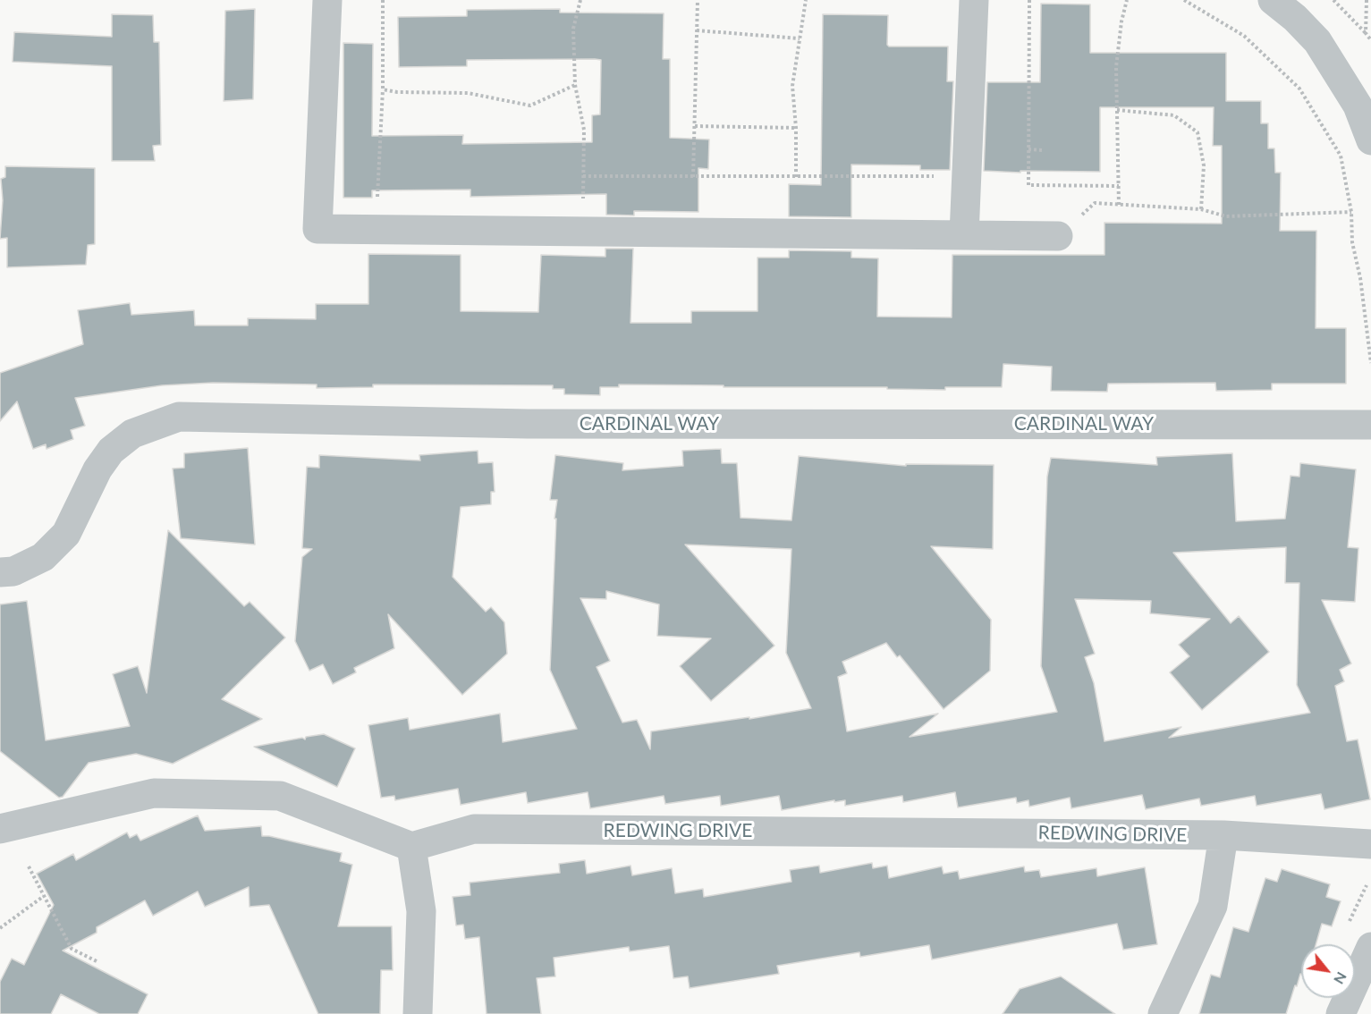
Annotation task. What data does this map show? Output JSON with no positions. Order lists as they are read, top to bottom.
{
  "streets": {
    "street": ["CARDINAL WAY", "REDWING DRIVE"]
  },
  "north": "bottom right"
}
